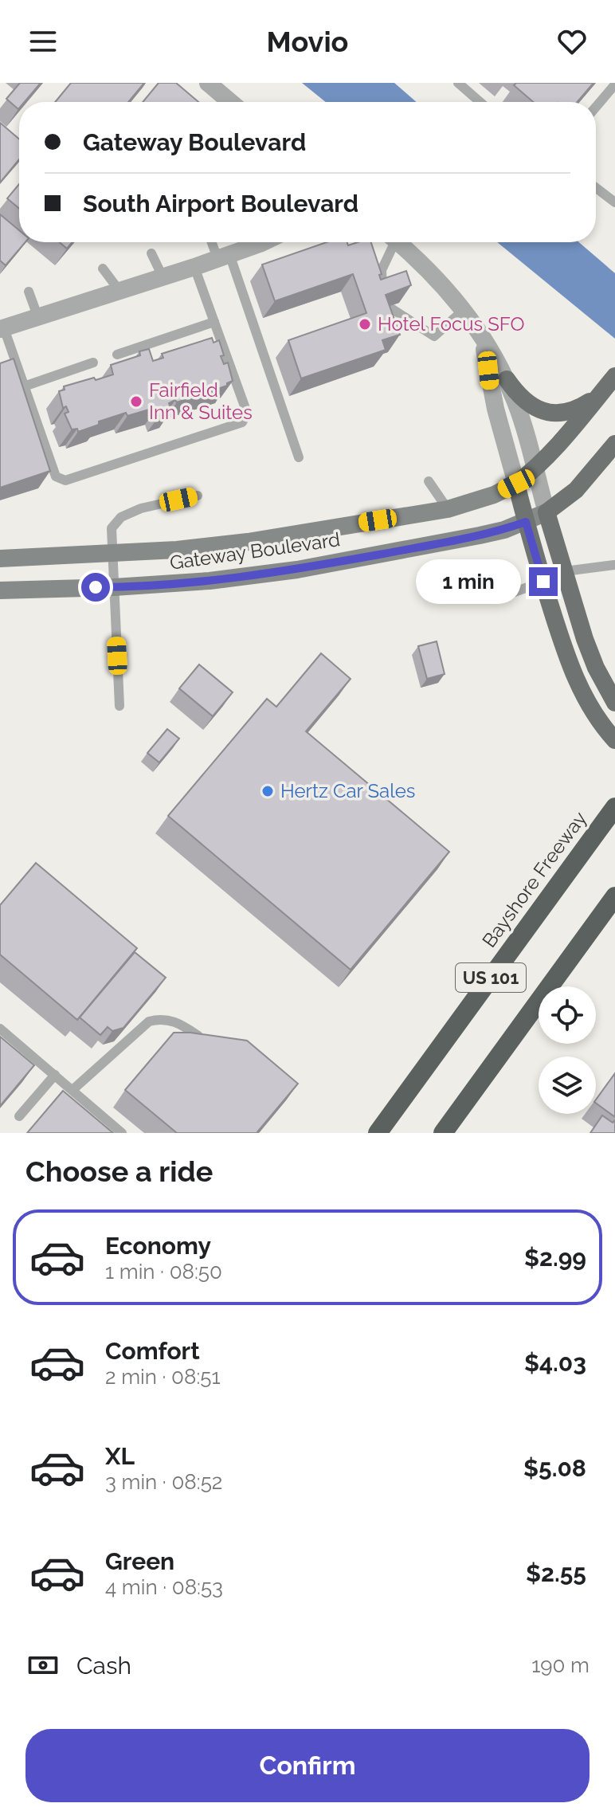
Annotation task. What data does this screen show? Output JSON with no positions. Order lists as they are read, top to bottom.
{
  "streets": {
    "highway": ["Bayshore Freeway", "US 101"],
    "main road": ["Gateway Boulevard"]
  },
  "places": ["Hotel Focus SFO", "Fairfield Inn & Suites", "Hertz Car Sales"],
  "page": {
    "header": "Movio",
    "banner": ["Gateway Boulevard", "South Airport Boulevard"],
    "bubble": "1 min",
    "heading": "Choose a ride",
    "list": [
      {
        "name": "Economy",
        "note": "1 min · 08:50",
        "value": "$2.99"
      },
      {
        "name": "Comfort",
        "note": "2 min · 08:51",
        "value": "$4.03"
      },
      {
        "name": "XL",
        "note": "3 min · 08:52",
        "value": "$5.08"
      },
      {
        "name": "Green",
        "note": "4 min · 08:53",
        "value": "$2.55"
      }
    ],
    "pay": ["Cash", "190 m"],
    "buttons": "Confirm"
  }
}
